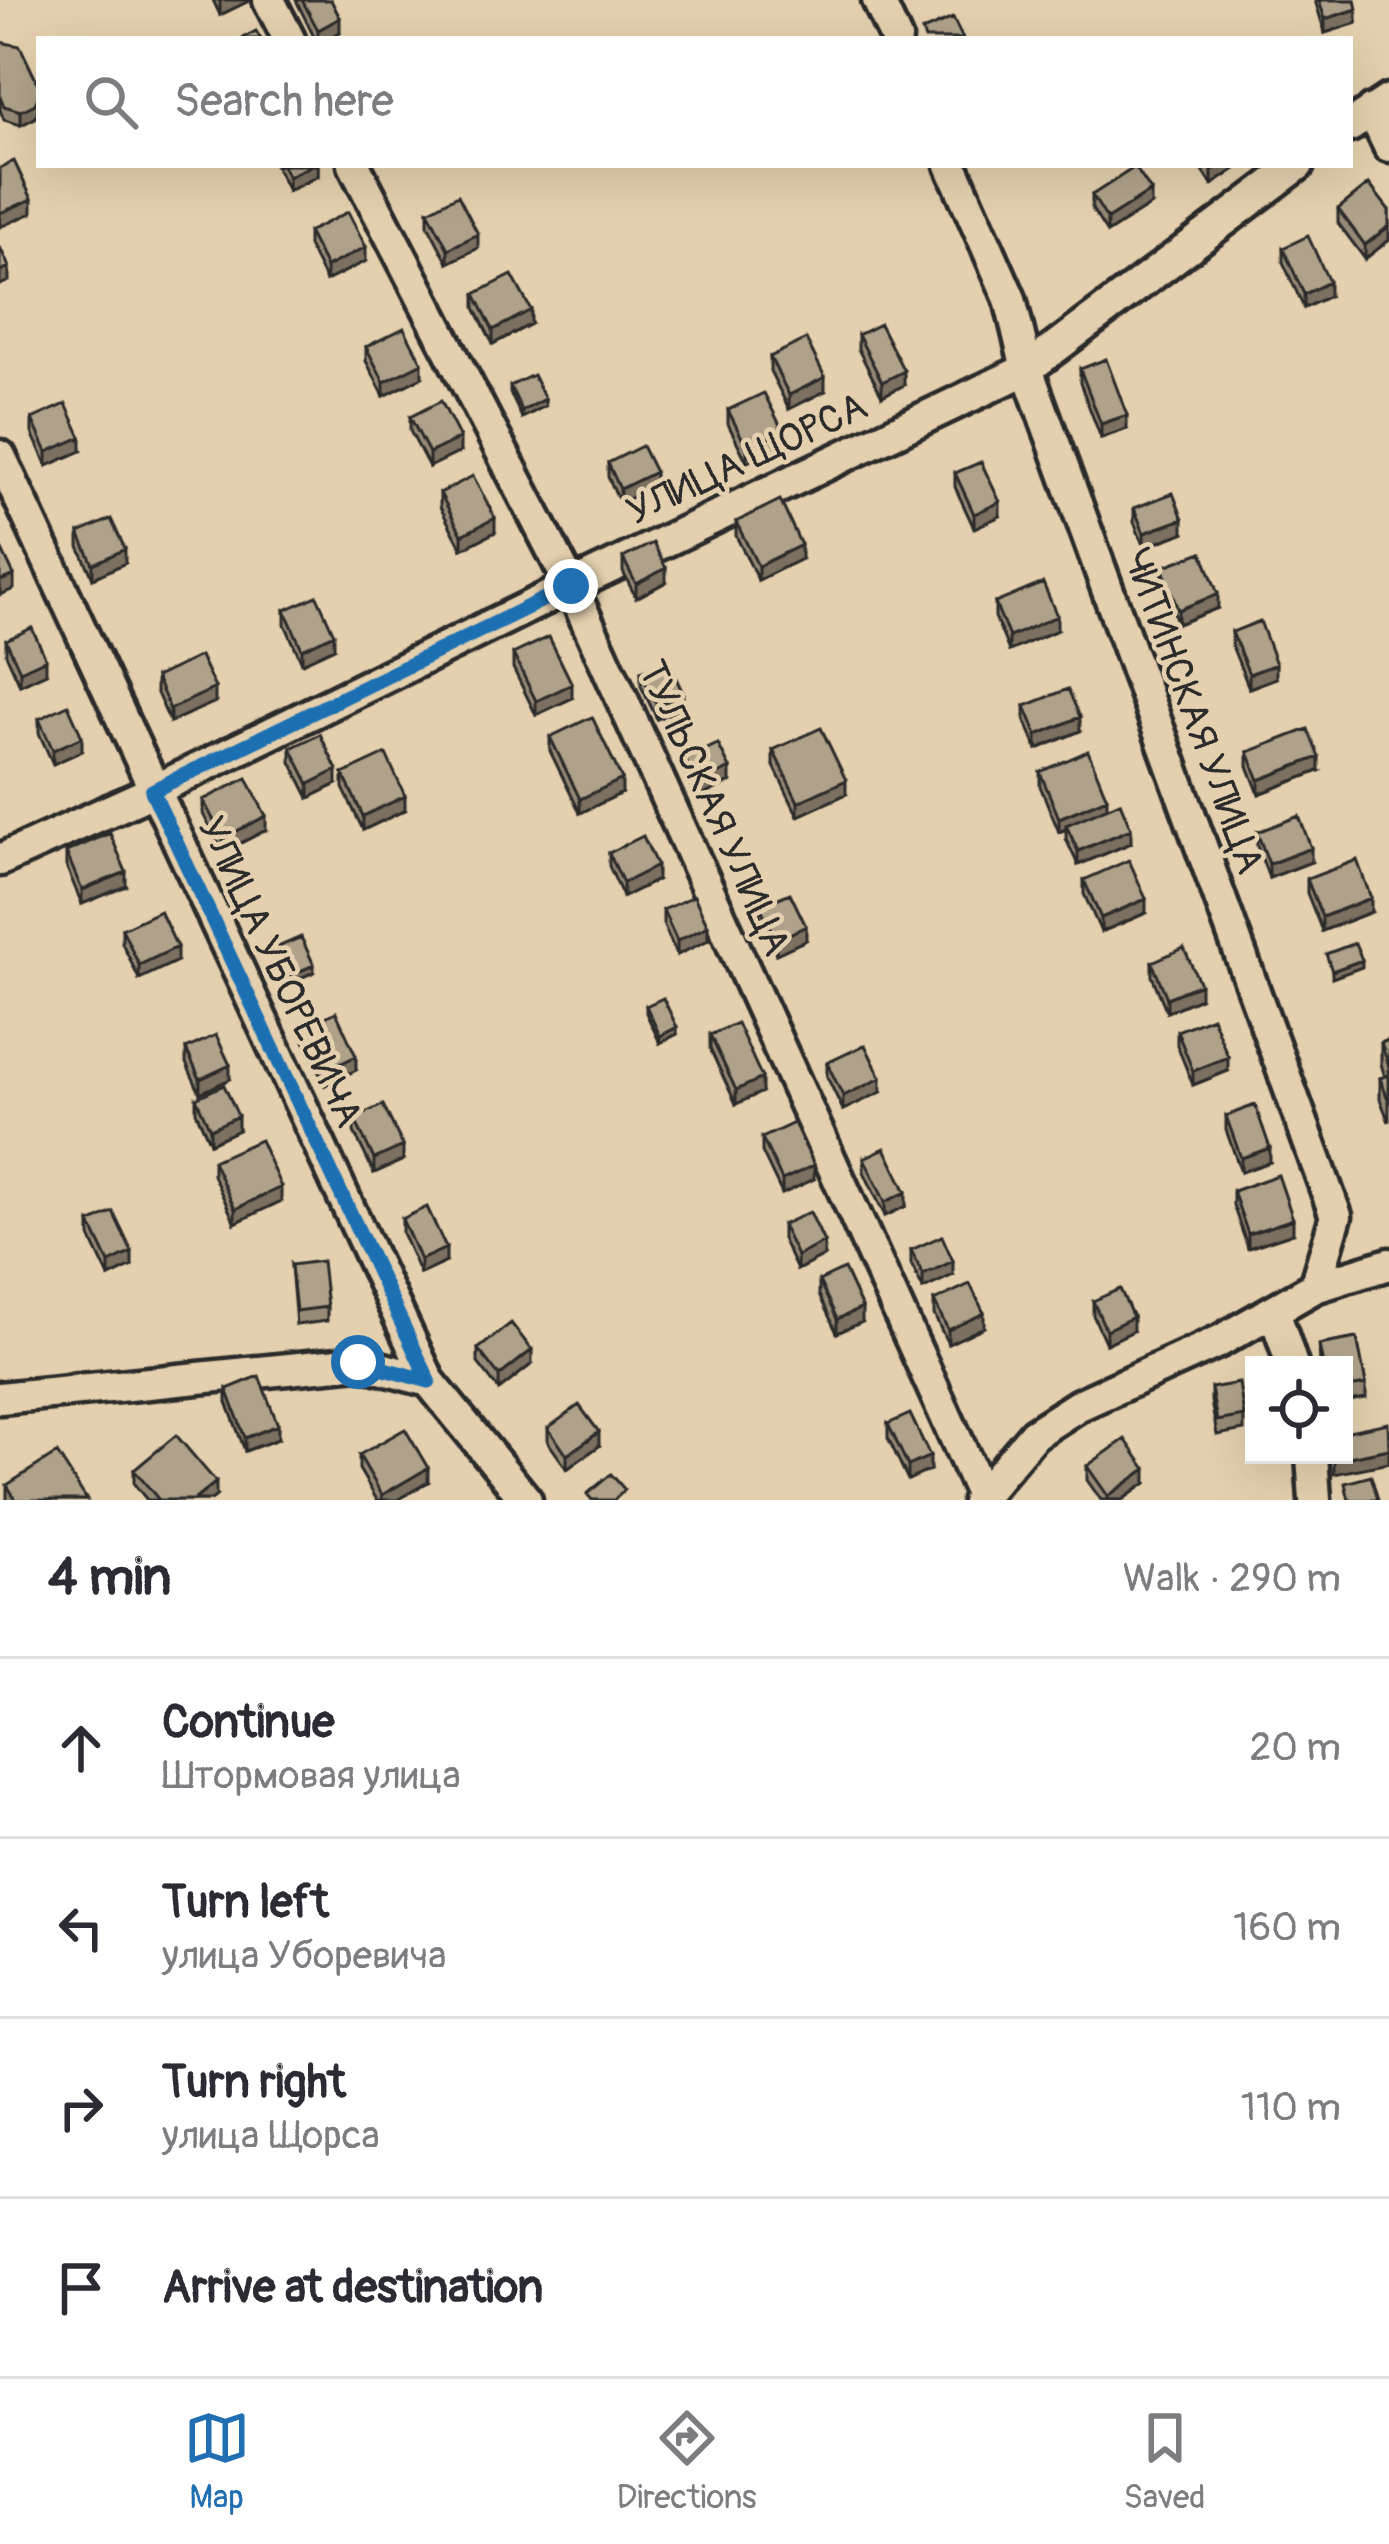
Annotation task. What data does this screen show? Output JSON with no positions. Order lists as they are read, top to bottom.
{
  "streets": {
    "street": [
      "УЛИЦА ЩОРСА",
      "ЧИТИНСКАЯ УЛИЦА",
      "ТУЛЬСКАЯ УЛИЦА",
      "УЛИЦА УБОРЕВИЧА"
    ]
  },
  "crossings": [
    ["УЛИЦА ЩОРСА", "ЧИТИНСКАЯ УЛИЦА"],
    ["УЛИЦА ЩОРСА", "ТУЛЬСКАЯ УЛИЦА"],
    ["УЛИЦА ЩОРСА", "УЛИЦА УБОРЕВИЧА"]
  ],
  "page": {
    "search": "Search here",
    "heading": ["4 min", "Walk · 290 m"],
    "list": [
      ["Continue", "Штормовая улица", "20 m"],
      ["Turn left", "улица Уборевича", "160 m"],
      ["Turn right", "улица Щорса", "110 m"],
      "Arrive at destination"
    ],
    "nav": ["Map", "Directions", "Saved"]
  }
}
